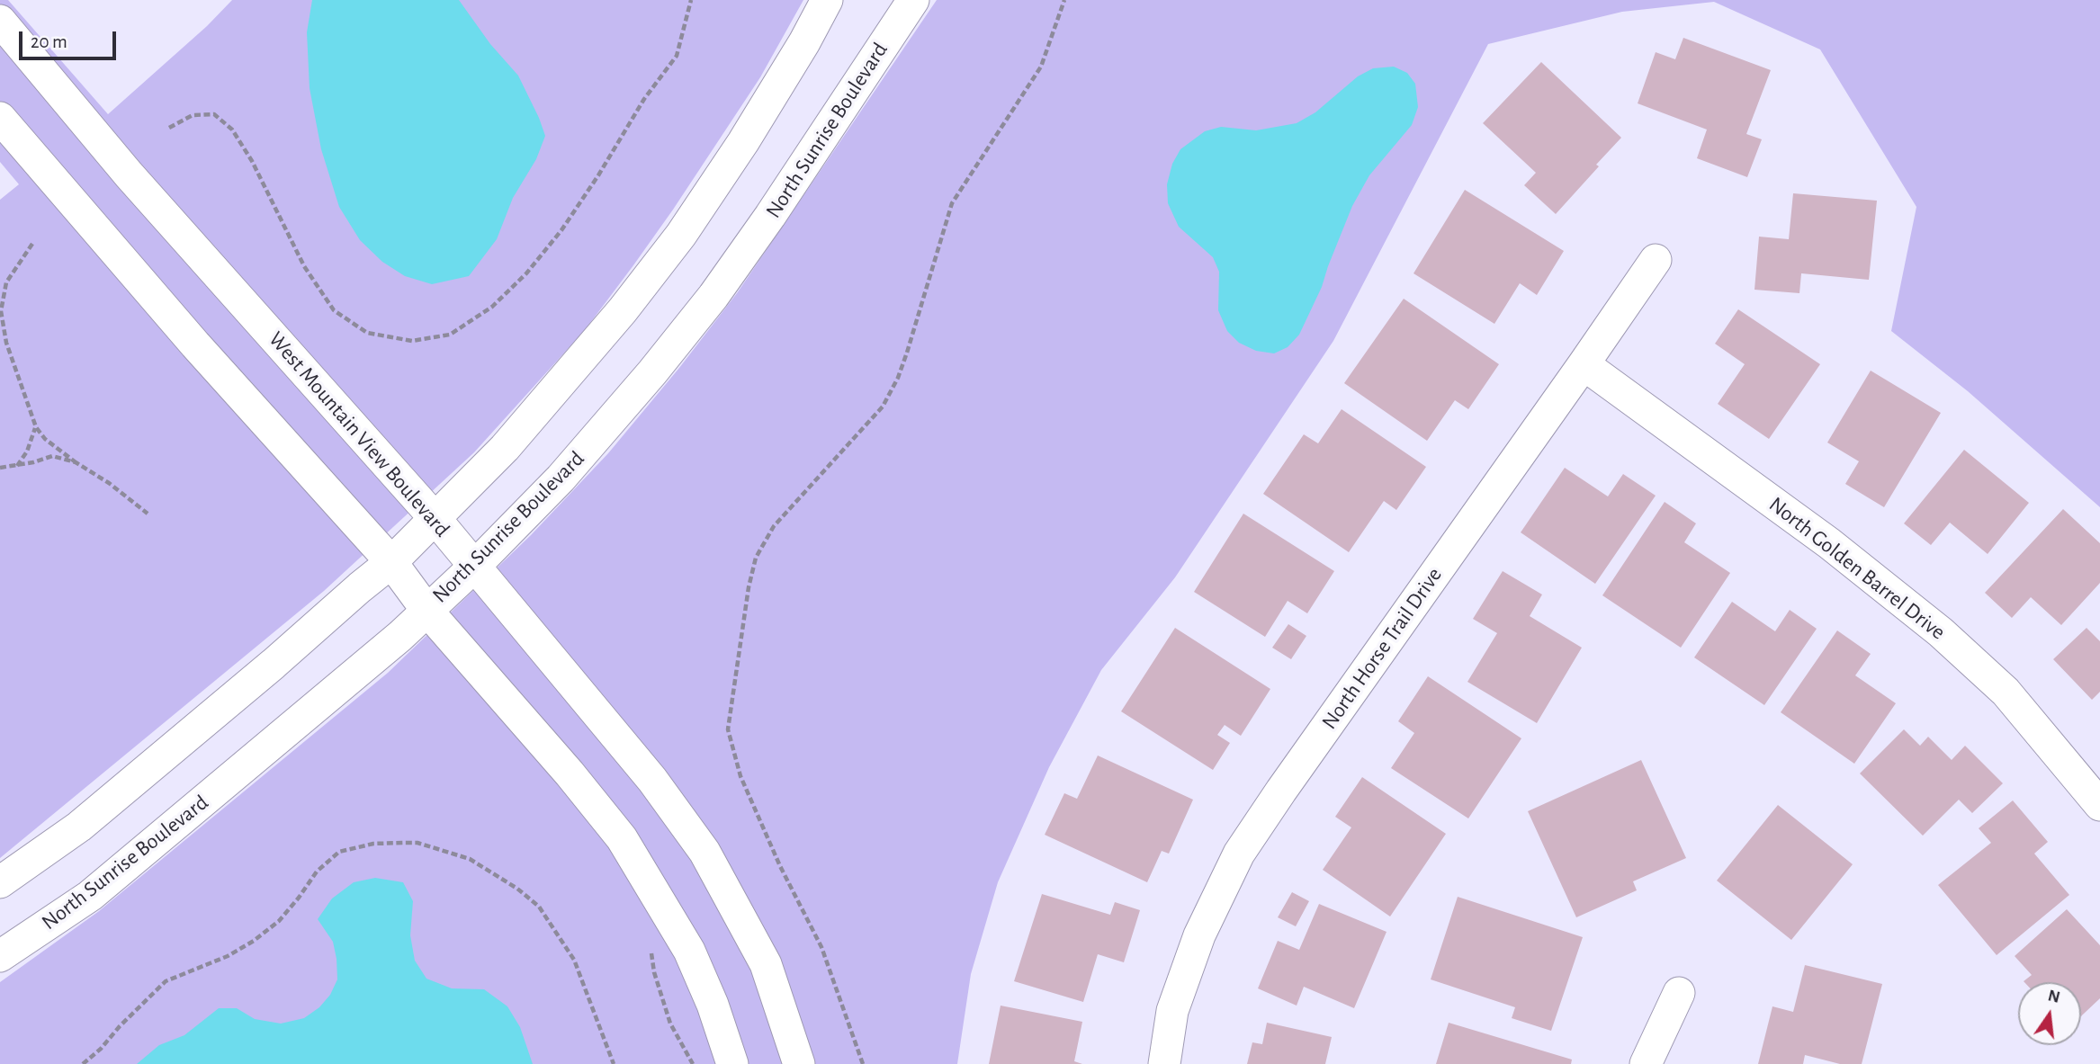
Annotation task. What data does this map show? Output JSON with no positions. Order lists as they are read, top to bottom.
{
  "streets": {
    "street": [
      "North Sunrise Boulevard",
      "West Mountain View Boulevard",
      "North Golden Barrel Drive",
      "North Horse Trail Drive"
    ]
  },
  "crossings": [
    ["North Sunrise Boulevard", "West Mountain View Boulevard"],
    ["North Golden Barrel Drive", "North Horse Trail Drive"]
  ],
  "scale_bar": "20 m",
  "north": "top"
}
